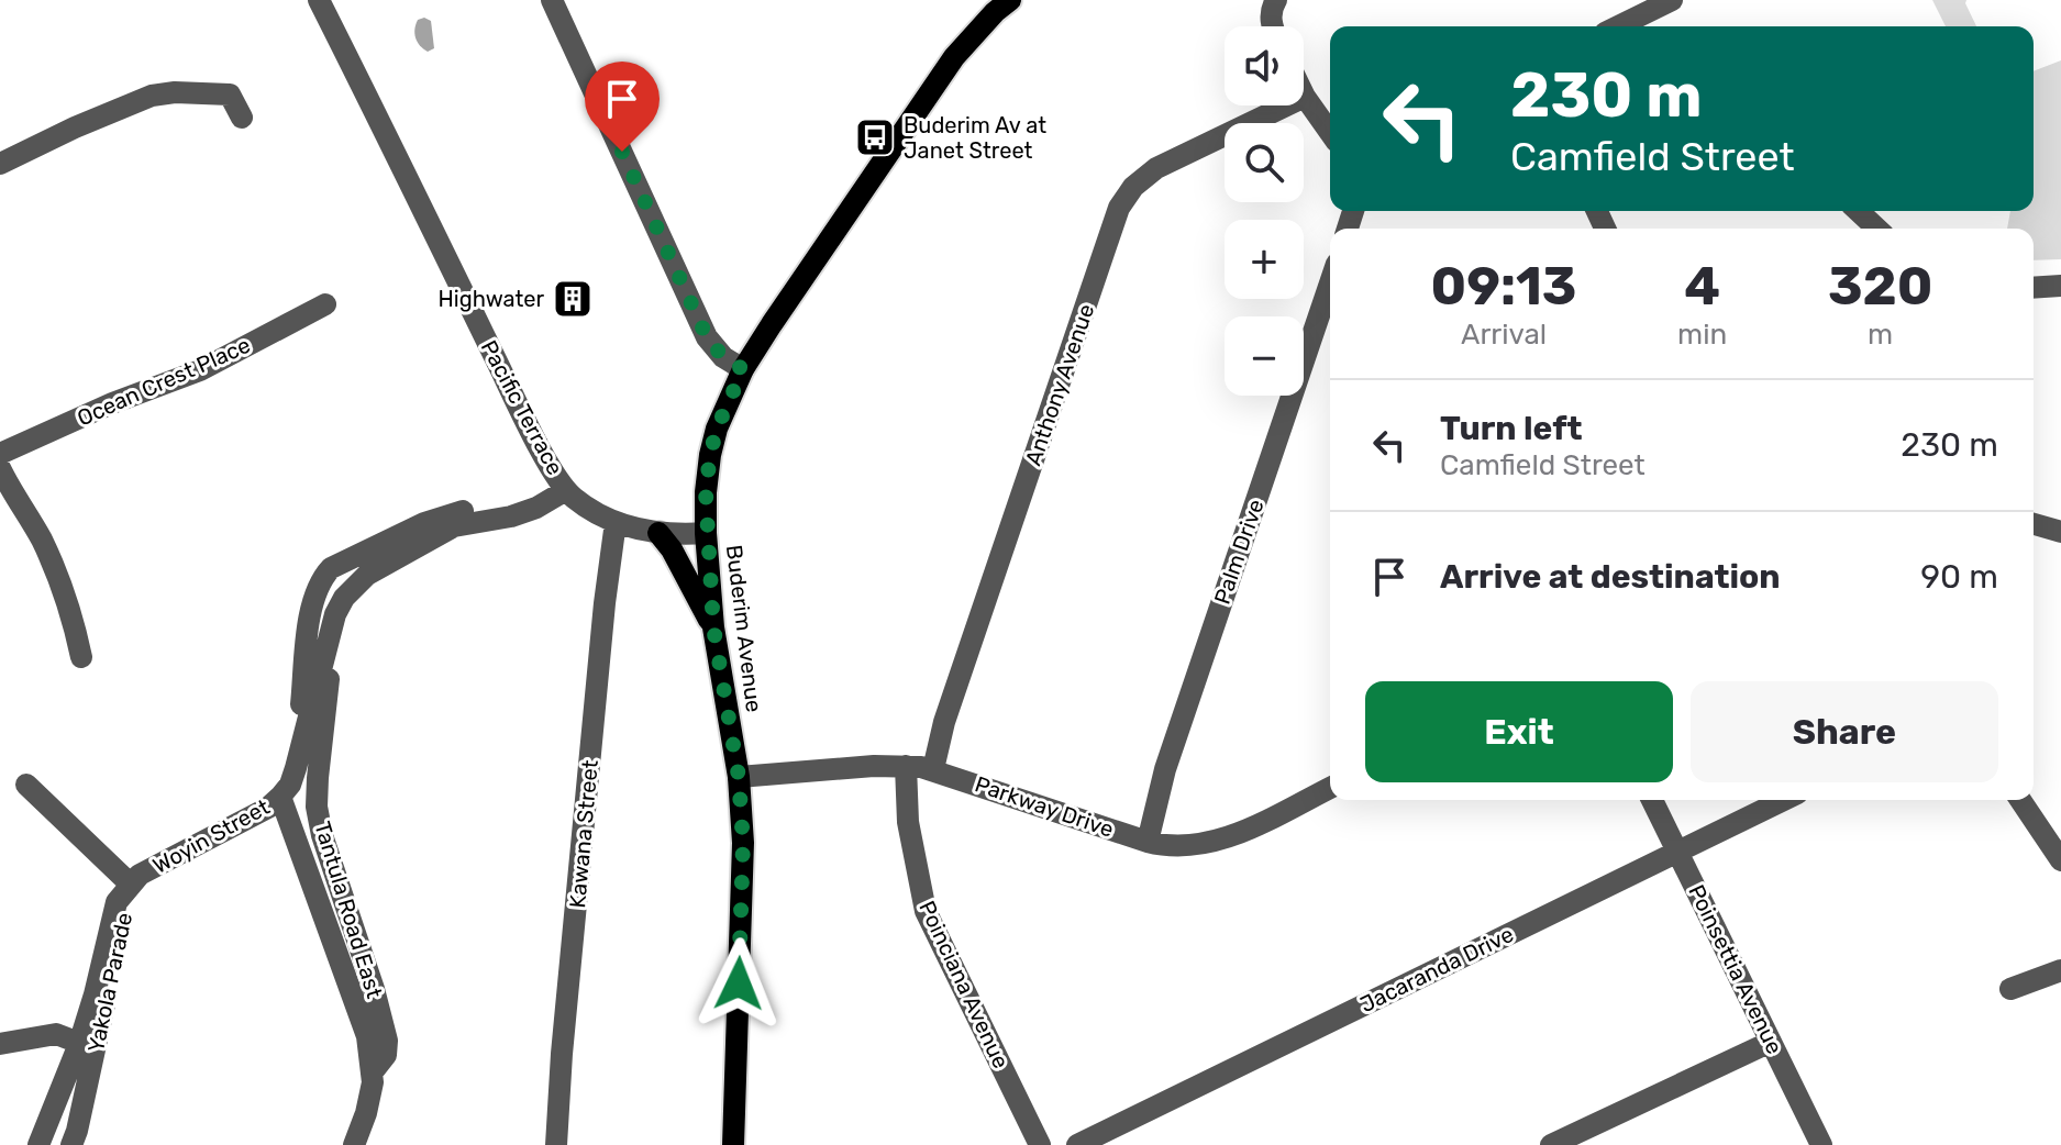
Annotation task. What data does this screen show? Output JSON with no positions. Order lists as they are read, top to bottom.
{
  "streets": {
    "main road": ["Buderim Avenue"],
    "street": [
      "Ocean Crest Place",
      "Anthony Avenue",
      "Pacific Terrace",
      "Palm Drive",
      "Parkway Drive",
      "Kawana Street",
      "Woyin Street",
      "Tantula Road East",
      "Jacaranda Drive",
      "Poinsettia Avenue",
      "Yakola Parade",
      "Poinciana Avenue"
    ]
  },
  "crossings": [
    ["Anthony Avenue", "Parkway Drive"],
    ["Pacific Terrace", "Buderim Avenue"],
    ["Pacific Terrace", "Kawana Street"],
    ["Pacific Terrace", "Tantula Road East"],
    ["Palm Drive", "Parkway Drive"],
    ["Buderim Avenue", "Parkway Drive"],
    ["Parkway Drive", "Poinciana Avenue"],
    ["Woyin Street", "Tantula Road East"],
    ["Woyin Street", "Yakola Parade"],
    ["Jacaranda Drive", "Poinsettia Avenue"]
  ],
  "places": {
    "bus stop": ["Buderim Av at Janet Street"],
    "building": ["Highwater"]
  },
  "page": {
    "map_buttons": ["+", "−"],
    "turn": ["230 m", "Camfield Street"],
    "eta": [
      "09:13",
      "Arrival",
      "4",
      "min",
      "320",
      "m"
    ],
    "list": [
      {
        "name": "Turn left",
        "note": "Camfield Street",
        "value": "230 m"
      },
      {
        "name": "Arrive at destination",
        "value": "90 m"
      }
    ],
    "buttons": ["Exit", "Share"]
  }
}
